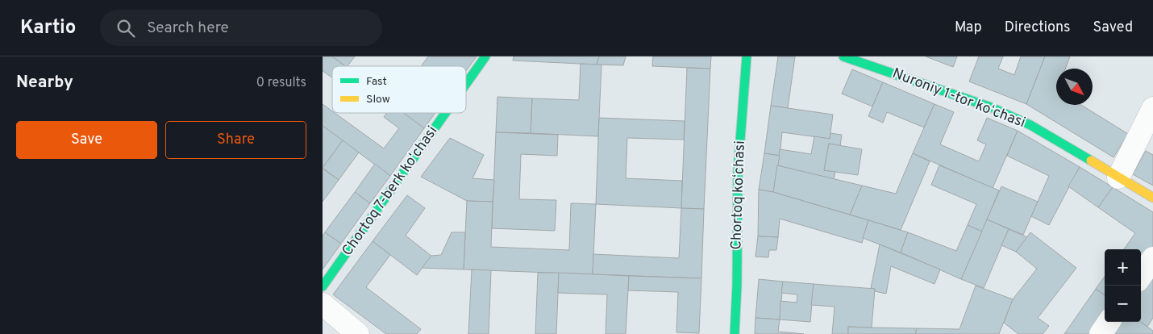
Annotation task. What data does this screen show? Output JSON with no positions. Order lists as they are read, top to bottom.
{
  "streets": {
    "street": ["Nuroniy 1-tor koʻchasi", "Chortoq 7-berk koʻchasi", "Chortoq koʻchasi"]
  },
  "legend": ["Fast", "Slow"],
  "north": "bottom right",
  "page": {
    "header": "Kartio",
    "search": "Search here",
    "nav": ["Map", "Directions", "Saved"],
    "heading": ["Nearby", "0 results"],
    "buttons": ["Save", "Share"],
    "map_buttons": ["+", "−"]
  }
}
